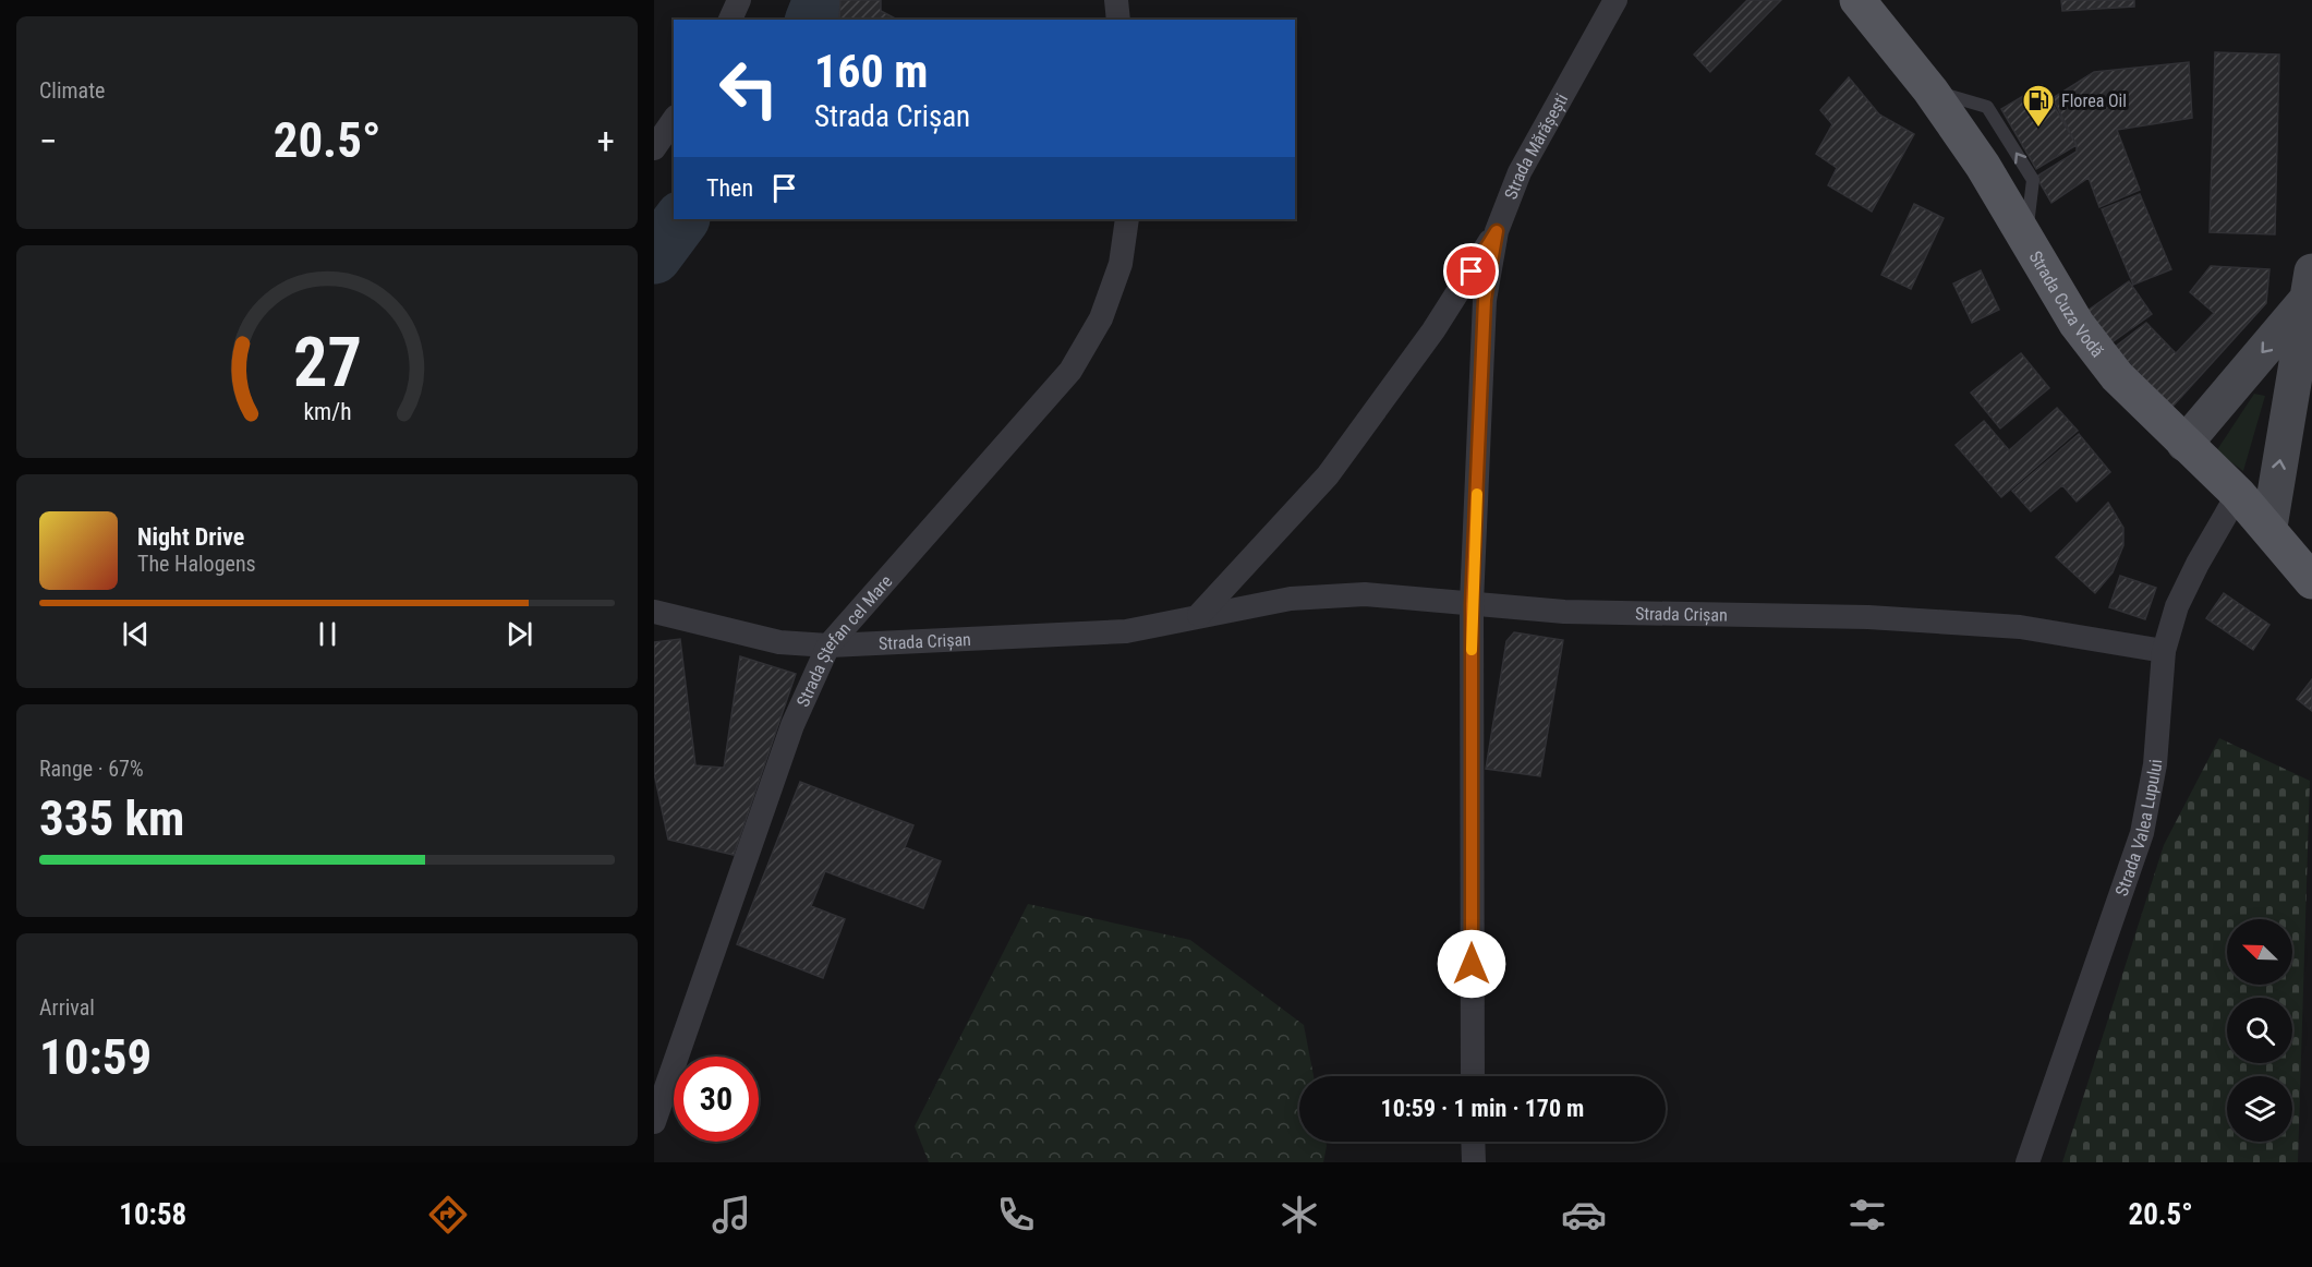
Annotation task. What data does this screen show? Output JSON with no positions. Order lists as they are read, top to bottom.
{
  "streets": {
    "main road": ["Strada Cuza Vodă"],
    "street": [
      "Strada Mărășești",
      "Strada Crișan",
      "Strada Ștefan cel Mare",
      "Strada Valea Lupului"
    ]
  },
  "crossings": [
    ["Strada Mărășești", "Strada Crișan"],
    ["Strada Cuza Vodă", "Strada Valea Lupului"],
    ["Strada Crișan", "Strada Ștefan cel Mare"],
    ["Strada Crișan", "Strada Valea Lupului"]
  ],
  "places": {
    "fuel station": ["Florea Oil"]
  },
  "north": "top left",
  "page": {
    "tile": [
      "Climate",
      ["Range · 67%", "335 km"],
      ["Arrival", "10:59"]
    ],
    "turn": ["160 m", "Strada Crișan"],
    "heat": ["−", "20.5°", "+"],
    "then": "Then",
    "song": ["Night Drive", "The Halogens"],
    "limit": "30",
    "trip": "10:59 · 1 min · 170 m",
    "tabs": ["10:58", "20.5°"],
    "gauge": ["27", "km/h"]
  }
}
